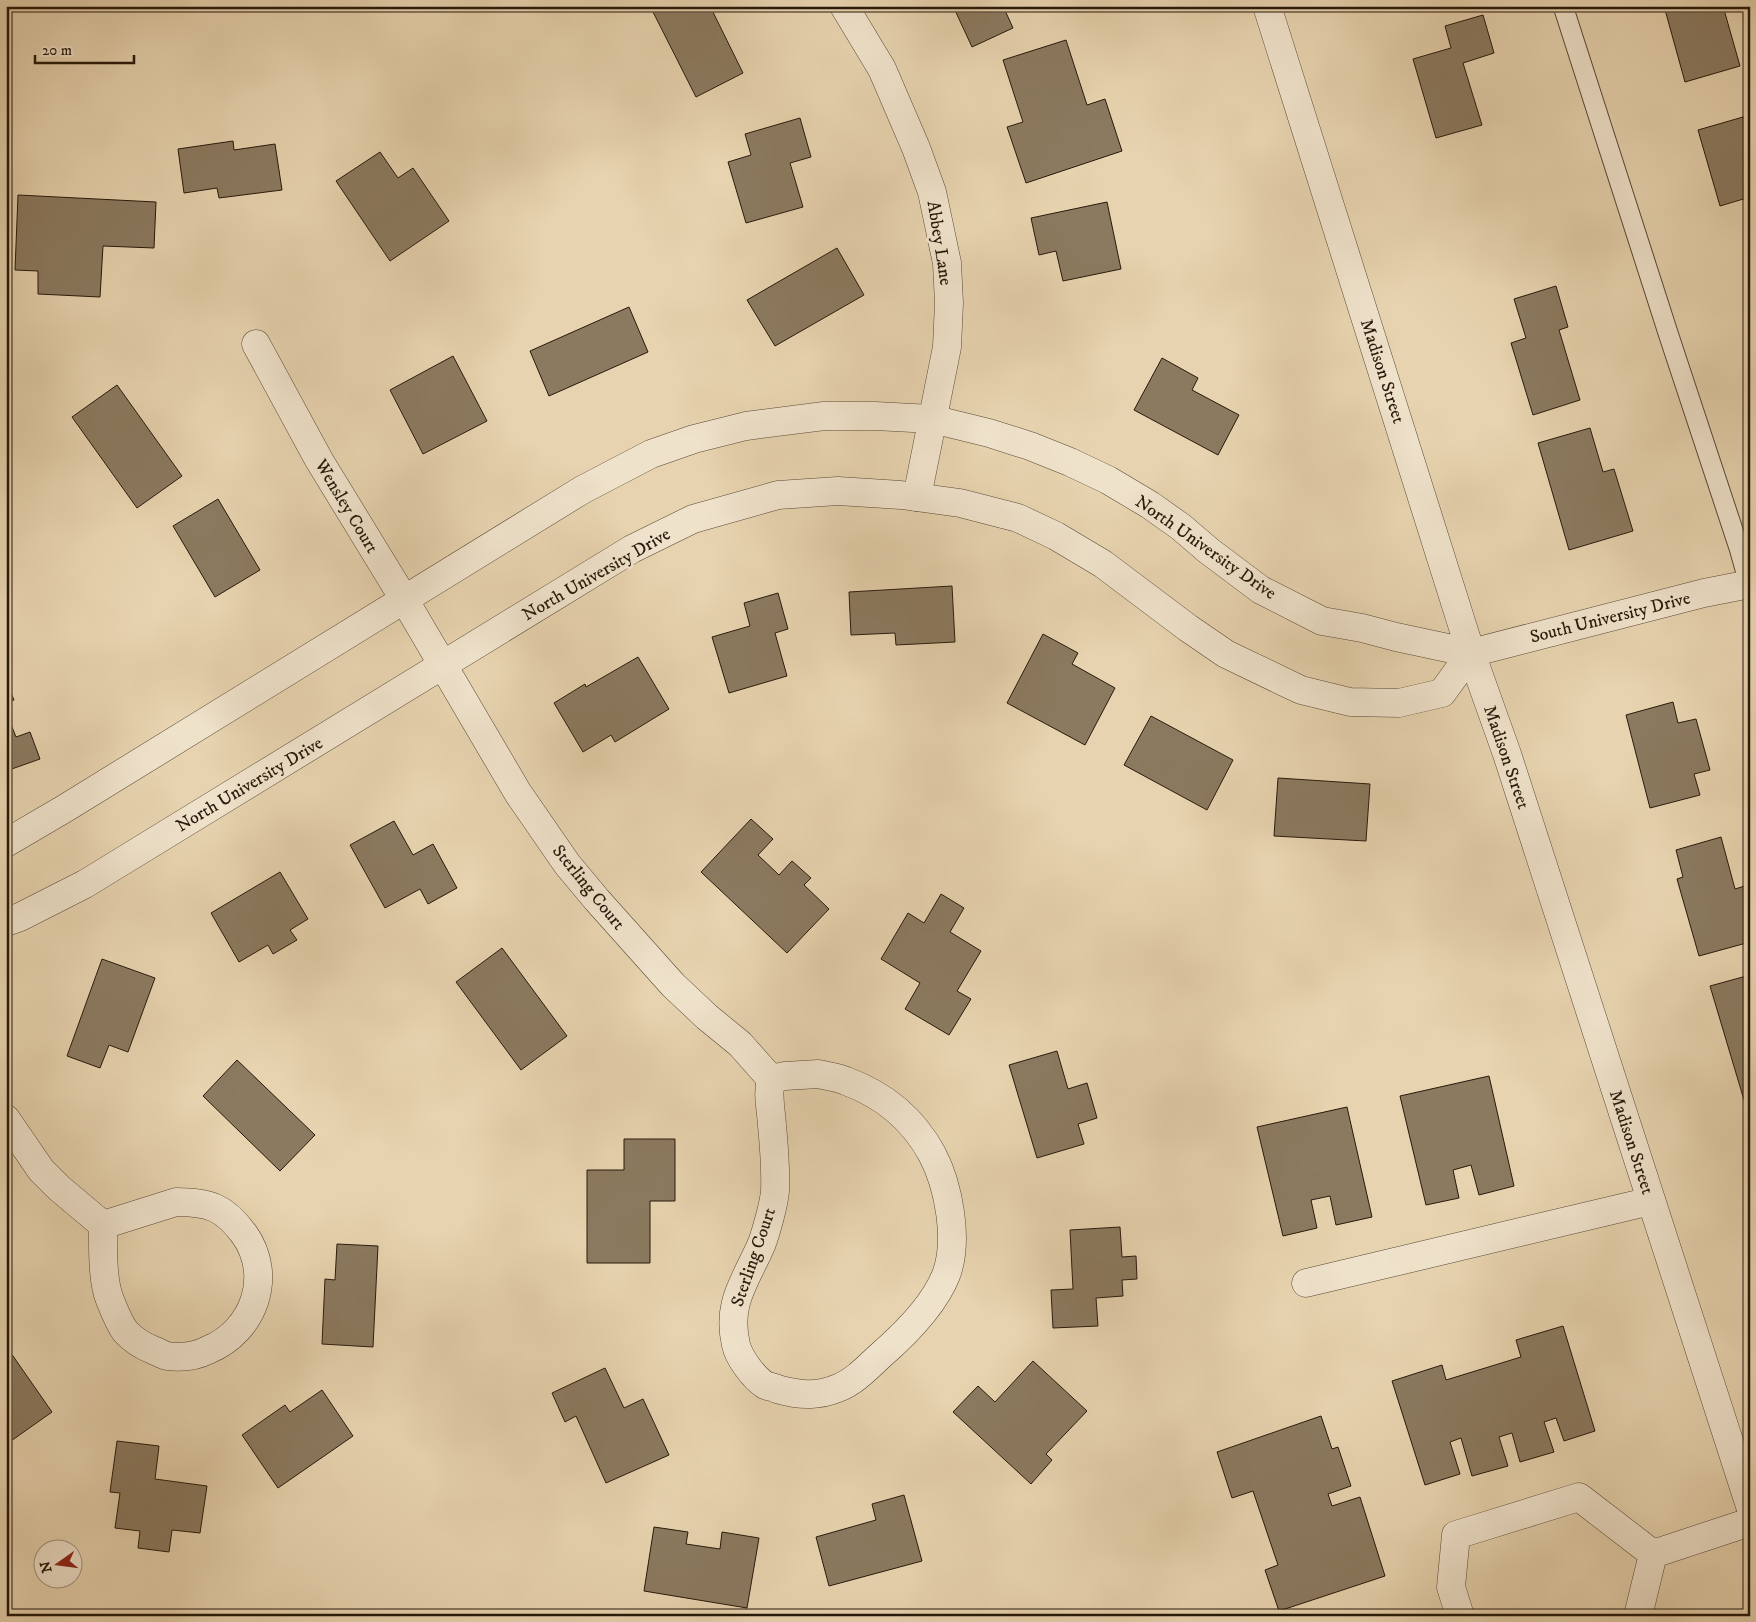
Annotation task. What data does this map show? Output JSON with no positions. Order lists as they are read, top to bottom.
{
  "streets": {
    "street": [
      "Abbey Lane",
      "Madison Street",
      "Wensley Court",
      "North University Drive",
      "South University Drive",
      "Sterling Court"
    ]
  },
  "crossings": [
    ["Abbey Lane", "North University Drive"],
    ["Madison Street", "North University Drive"],
    ["Madison Street", "South University Drive"],
    ["Wensley Court", "North University Drive"],
    ["Wensley Court", "Sterling Court"],
    ["North University Drive", "South University Drive"],
    ["North University Drive", "Sterling Court"]
  ],
  "scale_bar": "20 m",
  "north": "left"
}
